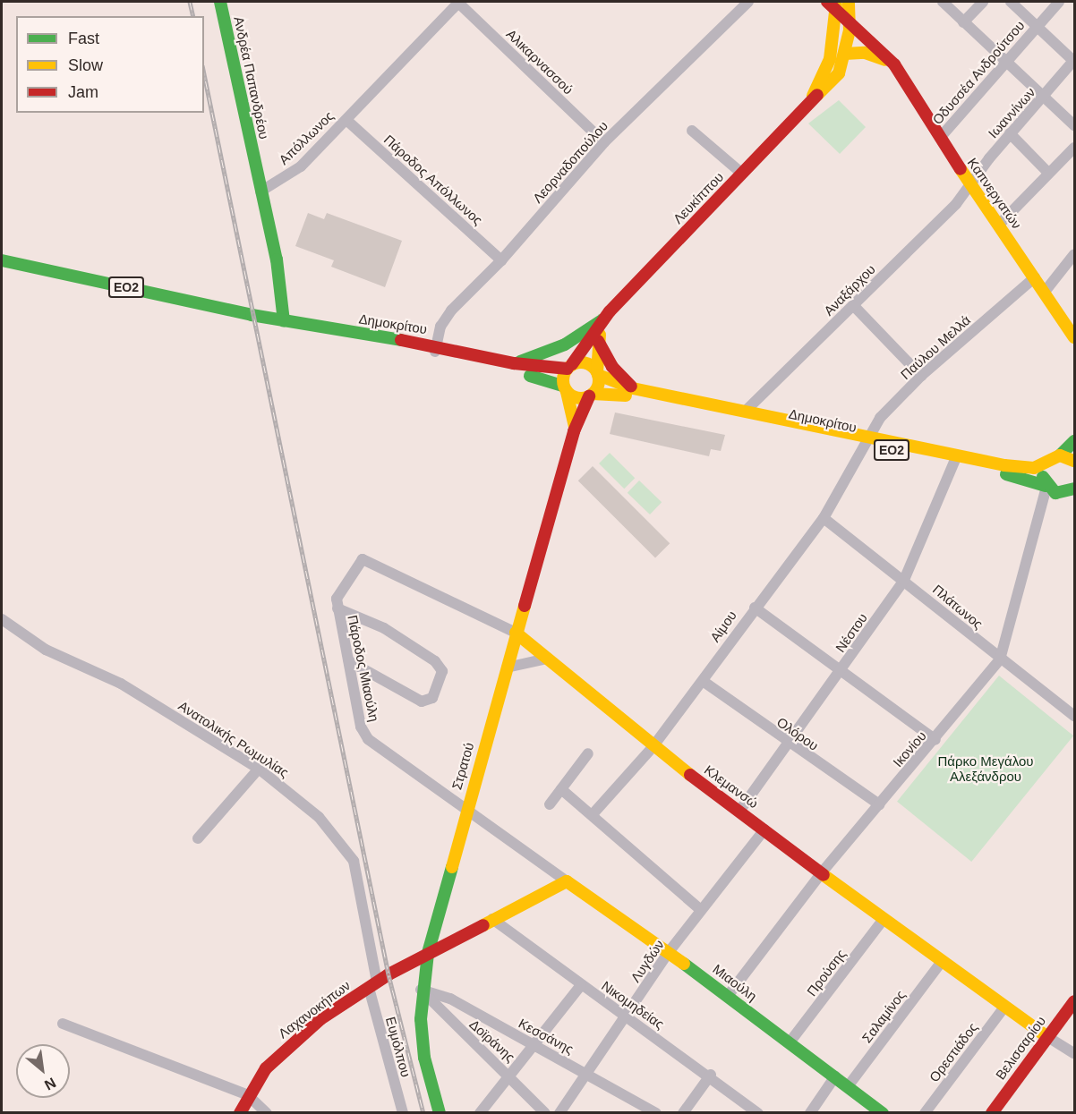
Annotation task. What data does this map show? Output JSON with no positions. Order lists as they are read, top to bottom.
{
  "streets": {
    "main road": [
      "Ανδρέα Παπανδρέου",
      "Καπνεργατών",
      "Λευκίππου",
      "ΕΟ2",
      "Δημοκρίτου",
      "Στρατού",
      "Κλεμανσώ",
      "Μιαούλη",
      "Λαχανοκήπων",
      "Βελισσαρίου"
    ],
    "street": [
      "Αλικαρνασσού",
      "Οδυσσέα Ανδρούτσου",
      "Ιωαννίνων",
      "Απόλλωνος",
      "Λεορναδοπούλου",
      "Πάροδος Απόλλωνος",
      "Αναξάρχου",
      "Παύλου Μελλά",
      "Πλάτωνος",
      "Αίμου",
      "Νέστου",
      "Πάροδος Μιαούλη",
      "Ολόρου",
      "Ανατολικής Ρωμυλίας",
      "Ικονίου",
      "Λυγδών",
      "Προύσης",
      "Νικομηδείας",
      "Σαλαμίνος",
      "Κεσσάνης",
      "Δοϊράνης",
      "Ευμόλπου",
      "Ορεστιάδος"
    ]
  },
  "crossings": [
    ["Αλικαρνασσού", "Απόλλωνος"],
    ["Αλικαρνασσού", "Λεορναδοπούλου"],
    ["Οδυσσέα Ανδρούτσου", "Καπνεργατών"],
    ["Ανδρέα Παπανδρέου", "Απόλλωνος"],
    ["Ιωαννίνων", "Καπνεργατών"],
    ["Ιωαννίνων", "Αναξάρχου"],
    ["Απόλλωνος", "Πάροδος Απόλλωνος"],
    ["Λεορναδοπούλου", "Πάροδος Απόλλωνος"],
    ["Λεορναδοπούλου", "Δημοκρίτου"],
    ["Καπνεργατών", "Λευκίππου"],
    ["Καπνεργατών", "Αναξάρχου"],
    ["Καπνεργατών", "Παύλου Μελλά"],
    ["Λευκίππου", "ΕΟ2"],
    ["Λευκίππου", "Δημοκρίτου"],
    ["Λευκίππου", "Στρατού"],
    ["ΕΟ2", "Δημοκρίτου"],
    ["ΕΟ2", "Ικονίου"],
    ["ΕΟ2", "Στρατού"],
    ["Αναξάρχου", "Δημοκρίτου"],
    ["Δημοκρίτου", "Παύλου Μελλά"],
    ["Δημοκρίτου", "Αίμου"],
    ["Δημοκρίτου", "Νέστου"],
    ["Δημοκρίτου", "Ικονίου"],
    ["Δημοκρίτου", "Στρατού"],
    ["Παύλου Μελλά", "Αίμου"],
    ["Πλάτωνος", "Αίμου"],
    ["Πλάτωνος", "Νέστου"],
    ["Πλάτωνος", "Ικονίου"],
    ["Αίμου", "Ολόρου"],
    ["Αίμου", "Κλεμανσώ"],
    ["Νέστου", "Ολόρου"],
    ["Νέστου", "Κλεμανσώ"],
    ["Πάροδος Μιαούλη", "Στρατού"],
    ["Πάροδος Μιαούλη", "Κλεμανσώ"],
    ["Πάροδος Μιαούλη", "Μιαούλη"],
    ["Ολόρου", "Ικονίου"],
    ["Ανατολικής Ρωμυλίας", "Λαχανοκήπων"],
    ["Ανατολικής Ρωμυλίας", "Ευμόλπου"],
    ["Ικονίου", "Κλεμανσώ"],
    ["Ικονίου", "Μιαούλη"],
    ["Στρατού", "Κλεμανσώ"],
    ["Στρατού", "Λαχανοκήπων"],
    ["Στρατού", "Κεσσάνης"],
    ["Στρατού", "Δοϊράνης"],
    ["Κλεμανσώ", "Λυγδών"],
    ["Κλεμανσώ", "Προύσης"],
    ["Κλεμανσώ", "Σαλαμίνος"],
    ["Κλεμανσώ", "Βελισσαρίου"],
    ["Κλεμανσώ", "Ορεστιάδος"],
    ["Λυγδών", "Μιαούλη"],
    ["Λυγδών", "Νικομηδείας"],
    ["Λυγδών", "Κεσσάνης"],
    ["Προύσης", "Μιαούλη"],
    ["Μιαούλη", "Σαλαμίνος"],
    ["Λαχανοκήπων", "Ευμόλπου"],
    ["Κεσσάνης", "Δοϊράνης"]
  ],
  "parks": ["Πάρκο Μεγάλου Αλεξάνδρου"],
  "legend": ["Fast", "Slow", "Jam"],
  "north": "bottom right"
}
